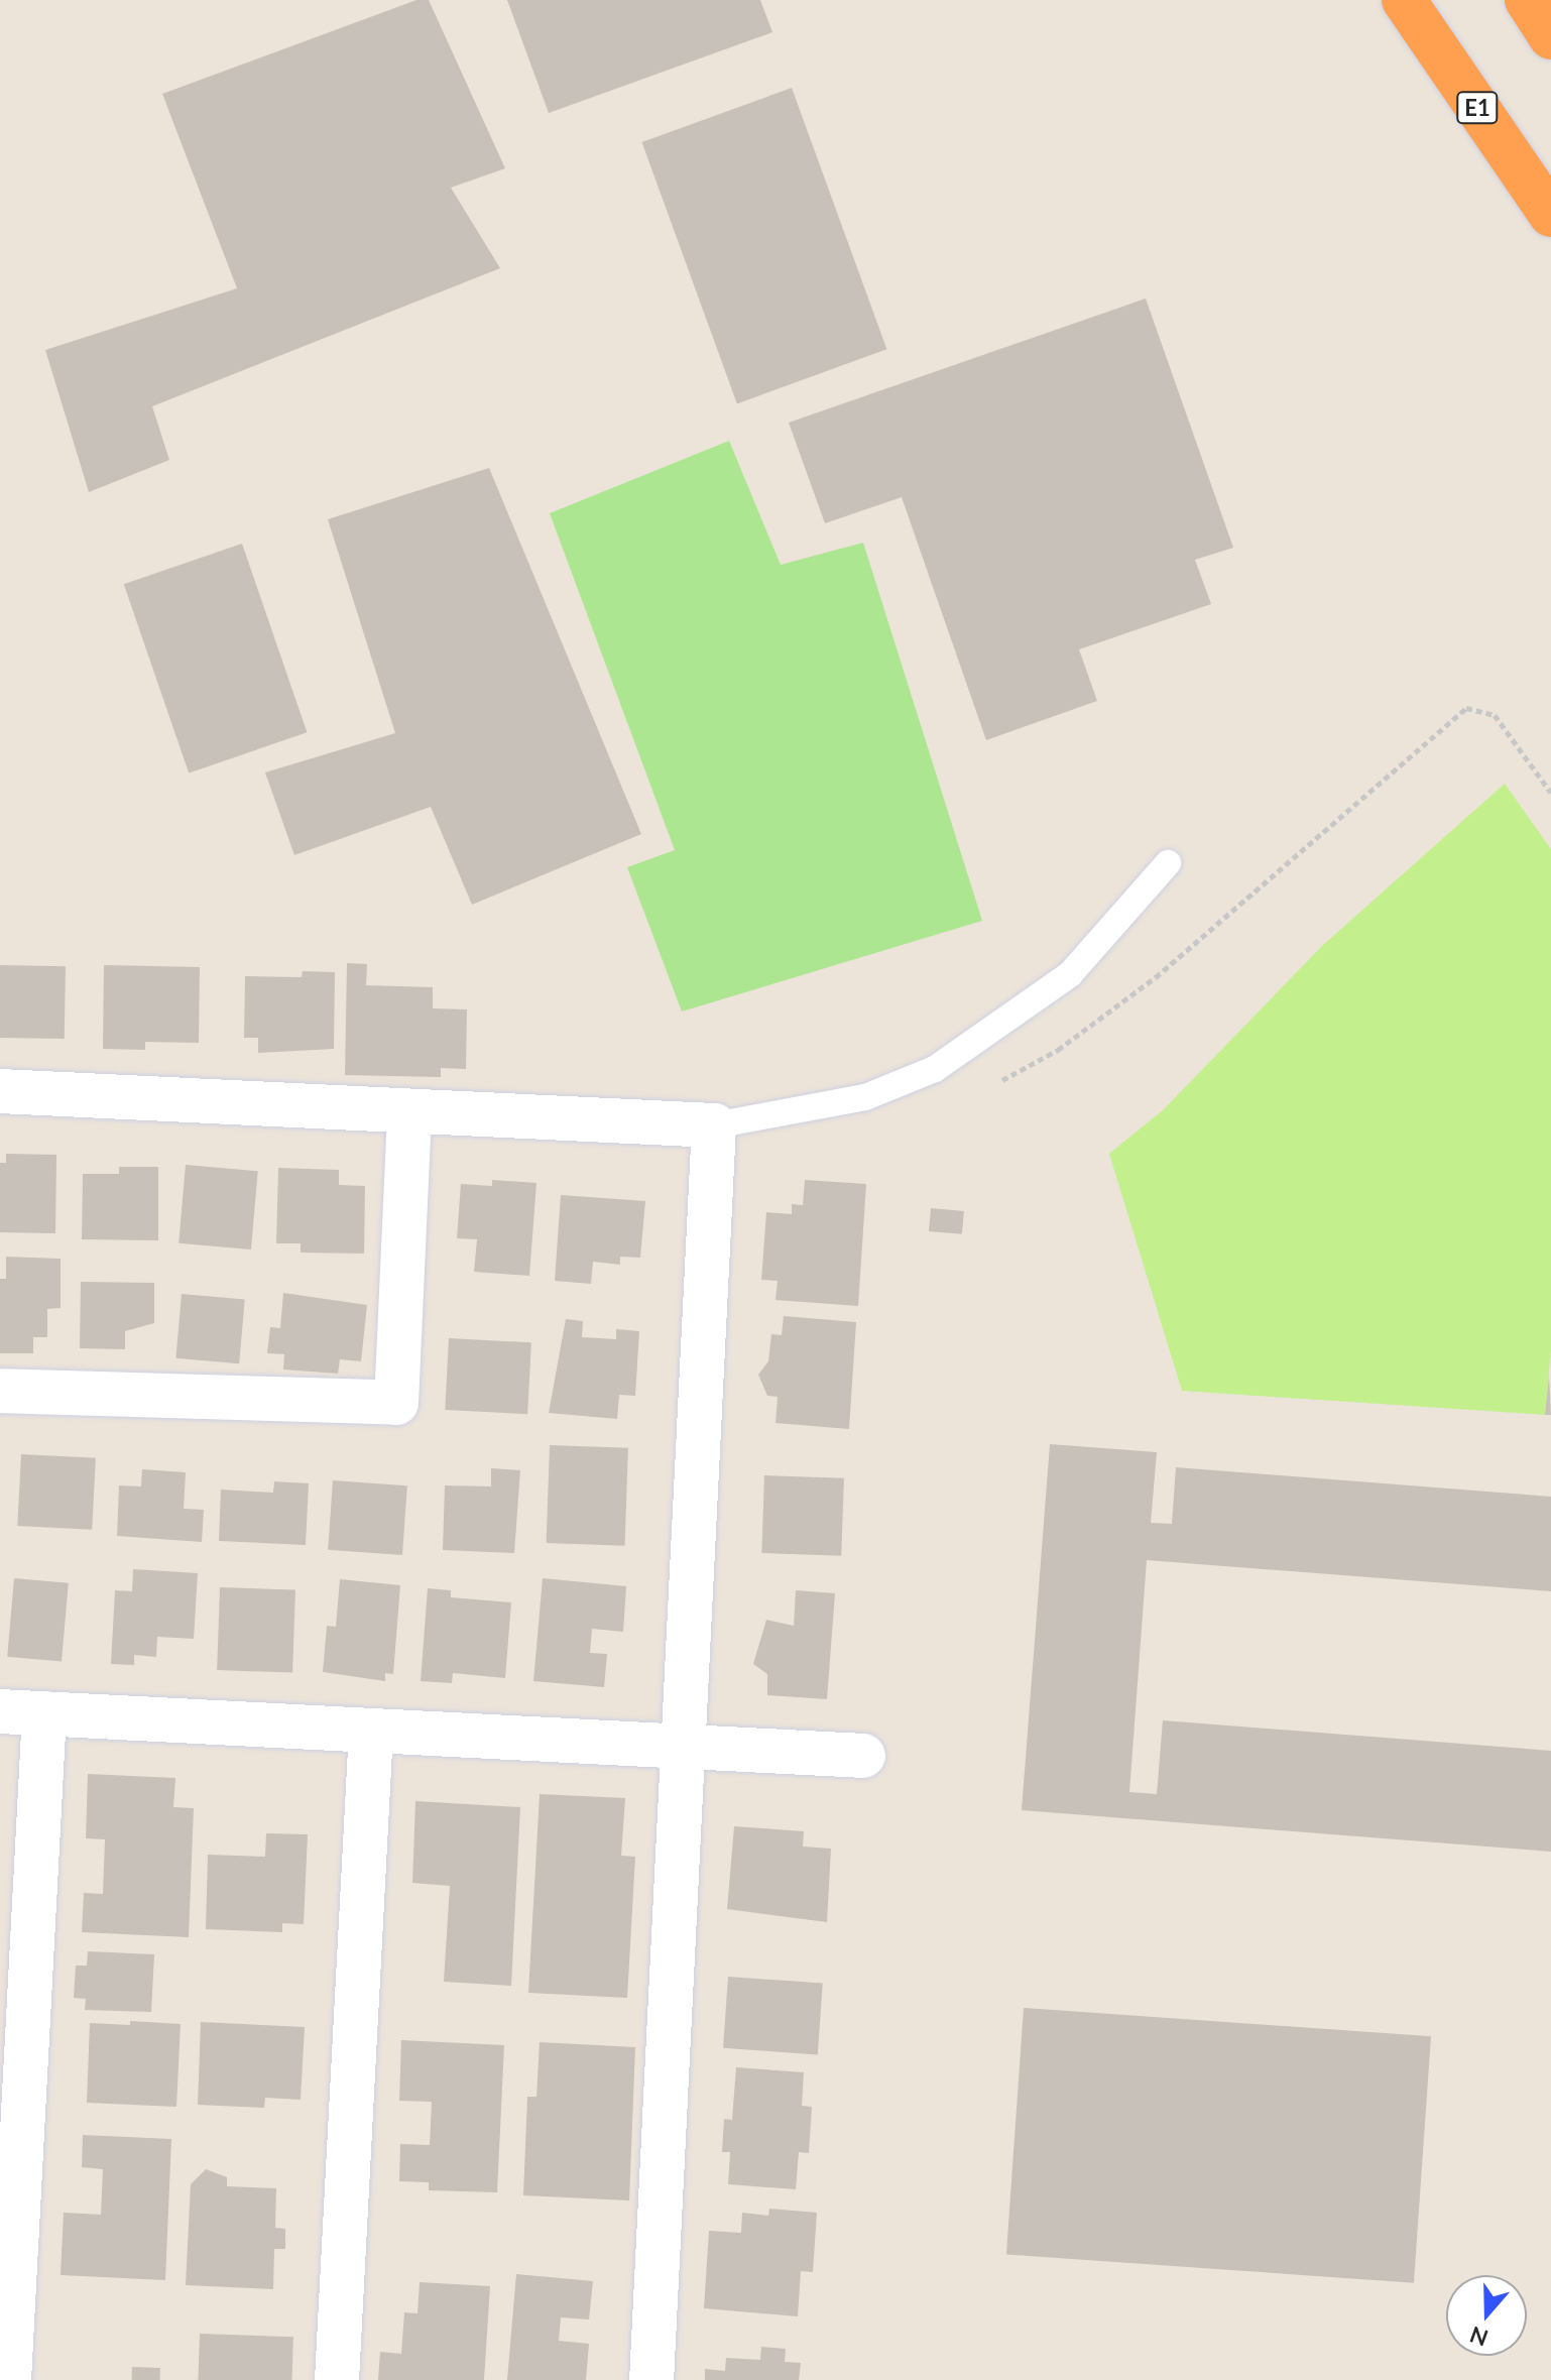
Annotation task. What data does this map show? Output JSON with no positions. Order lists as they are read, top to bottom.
{
  "streets": {
    "highway": ["E1"]
  },
  "north": "bottom"
}
